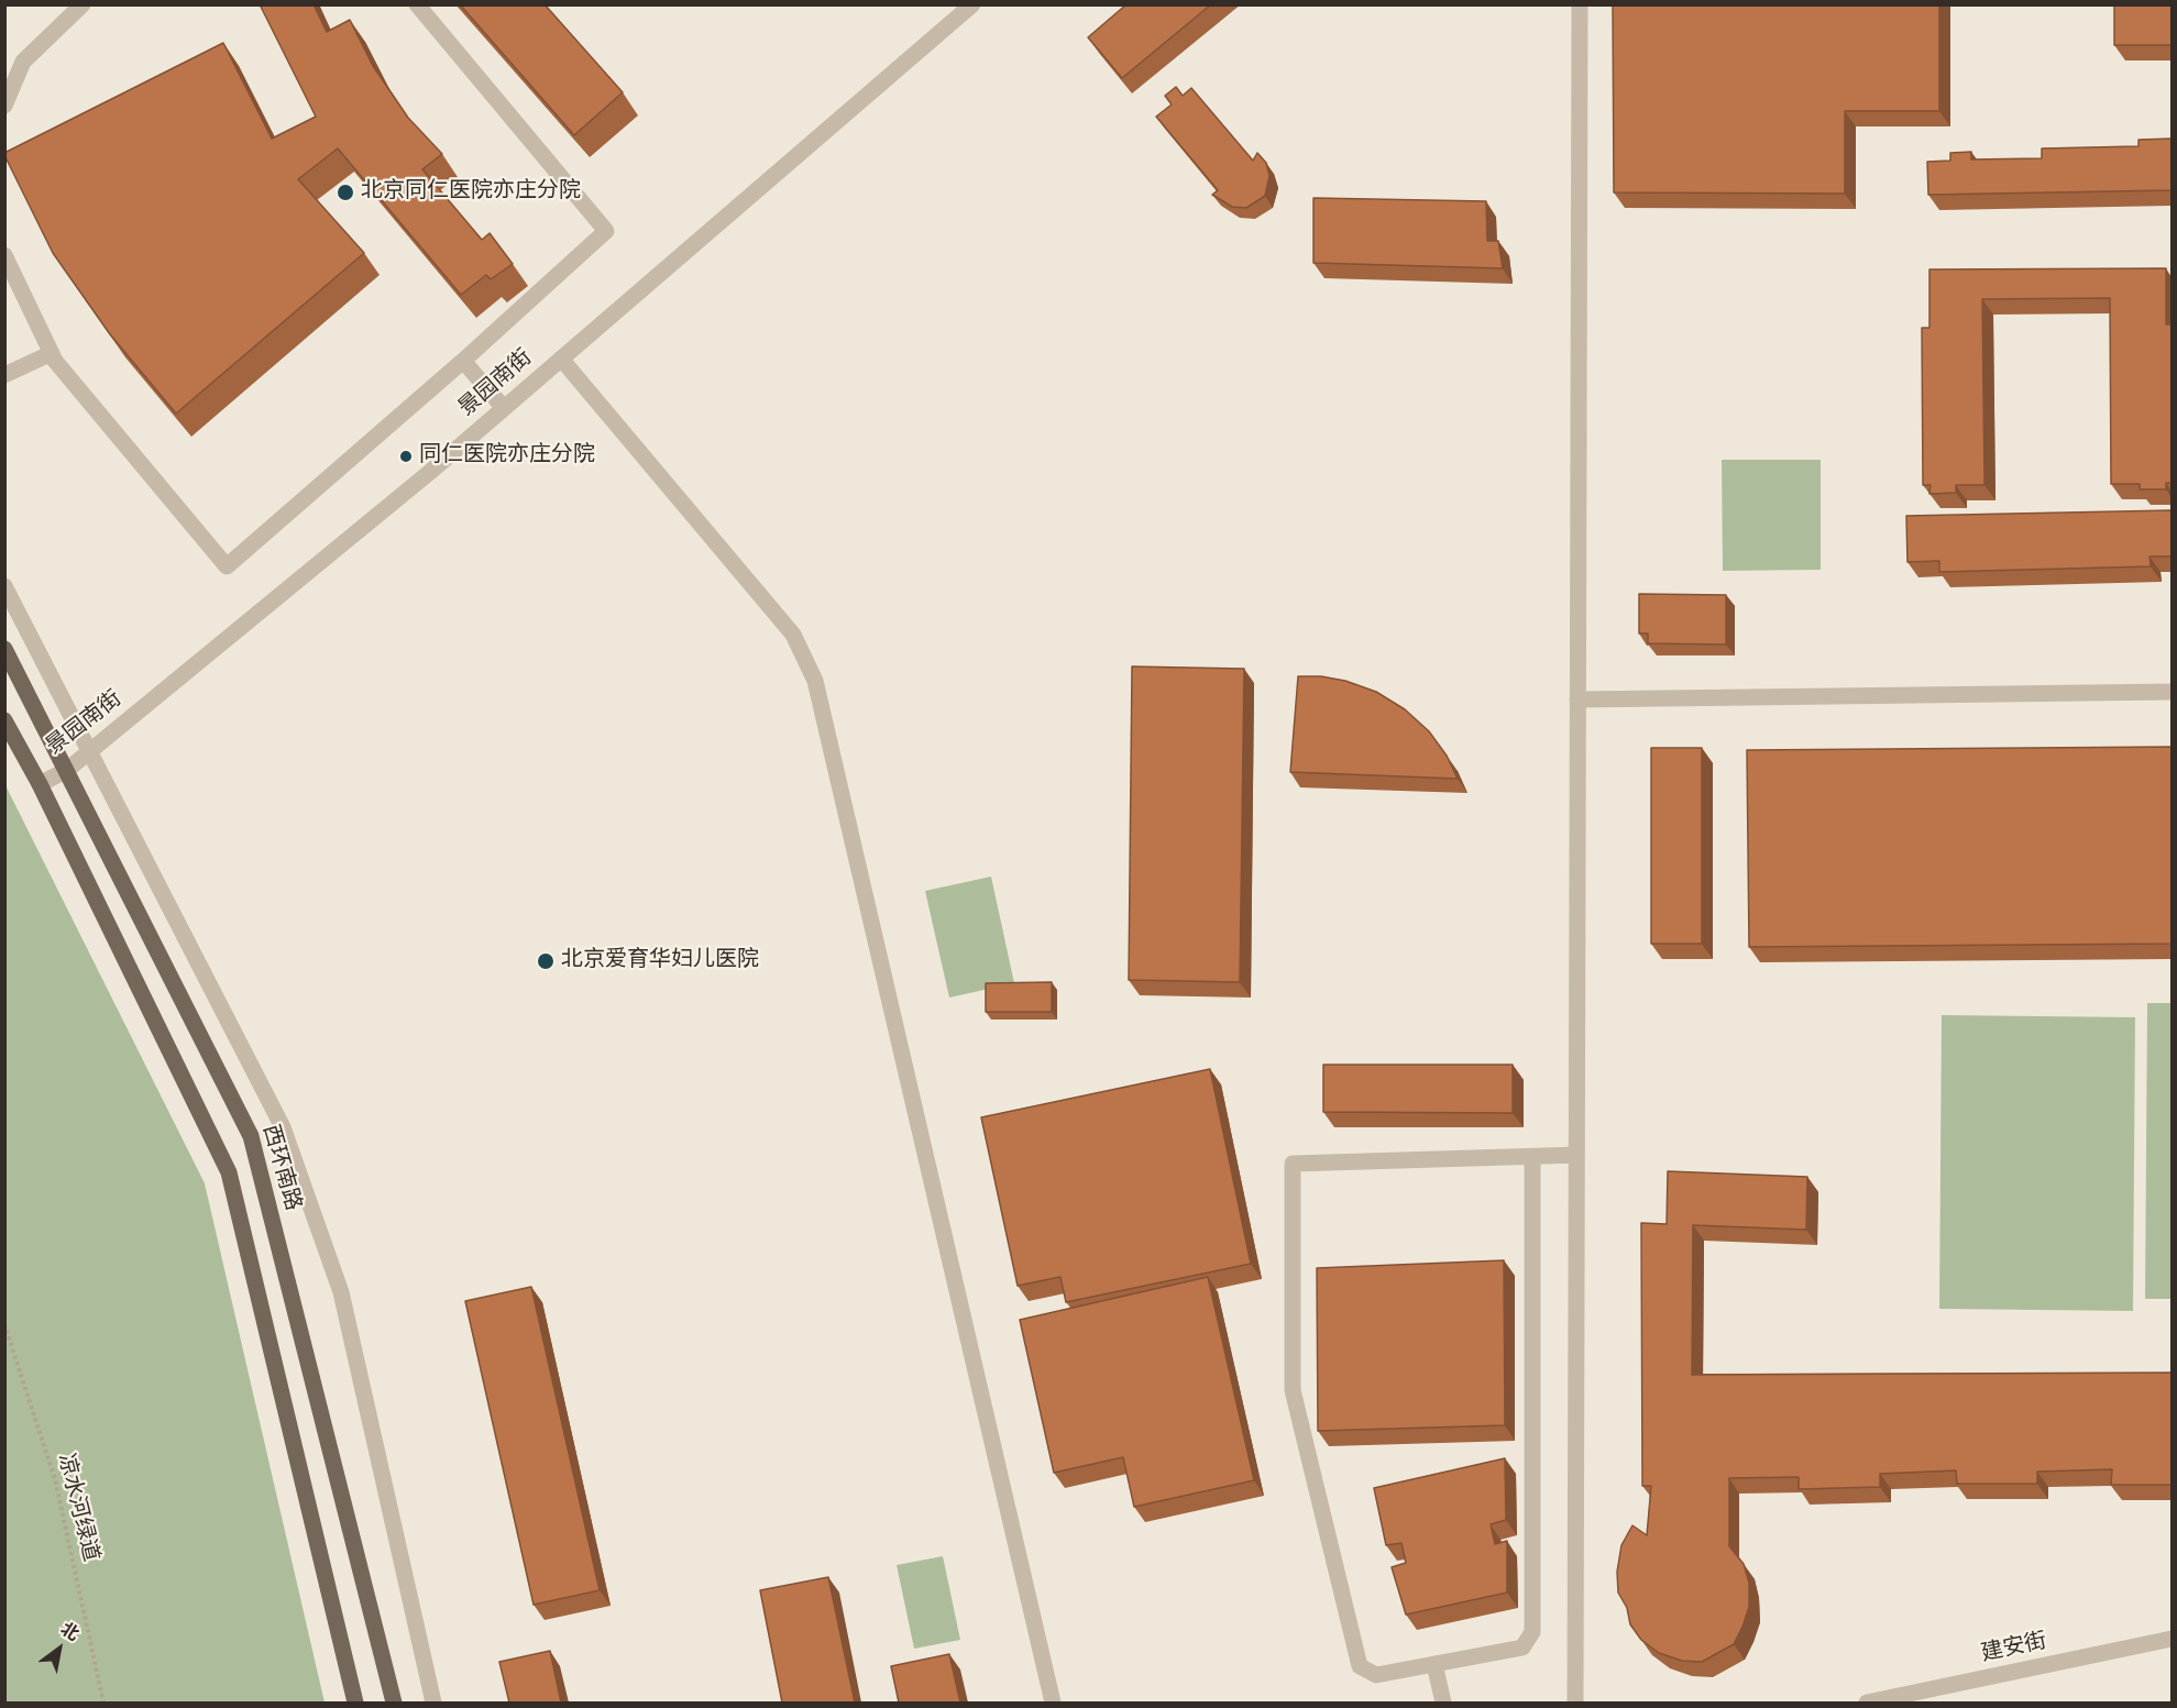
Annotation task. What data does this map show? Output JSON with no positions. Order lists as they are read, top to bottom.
{
  "streets": {
    "main road": ["西环南路"],
    "street": ["景园南街", "建安街"],
    "path": ["凉水河绿道"]
  },
  "crossings": [
    ["景园南街", "西环南路"]
  ],
  "places": ["北京同仁医院亦庄分院", "同仁医院亦庄分院", "北京爱育华妇儿医院"],
  "north": "top right"
}
